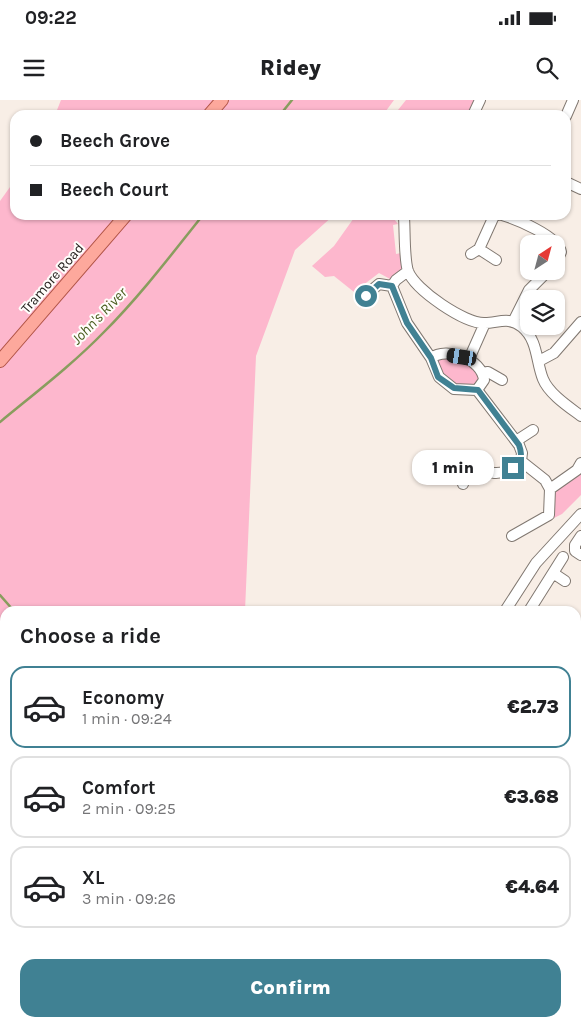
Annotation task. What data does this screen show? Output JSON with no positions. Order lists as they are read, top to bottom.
{
  "streets": {
    "main road": ["Tramore Road"]
  },
  "water": ["John's River"],
  "north": "top right",
  "page": {
    "status": "09:22",
    "header": "Ridey",
    "banner": ["Beech Grove", "Beech Court"],
    "bubble": "1 min",
    "heading": "Choose a ride",
    "list": [
      {
        "name": "Economy",
        "note": "1 min · 09:24",
        "value": "€2.73"
      },
      {
        "name": "Comfort",
        "note": "2 min · 09:25",
        "value": "€3.68"
      },
      {
        "name": "XL",
        "note": "3 min · 09:26",
        "value": "€4.64"
      }
    ],
    "buttons": "Confirm"
  }
}
